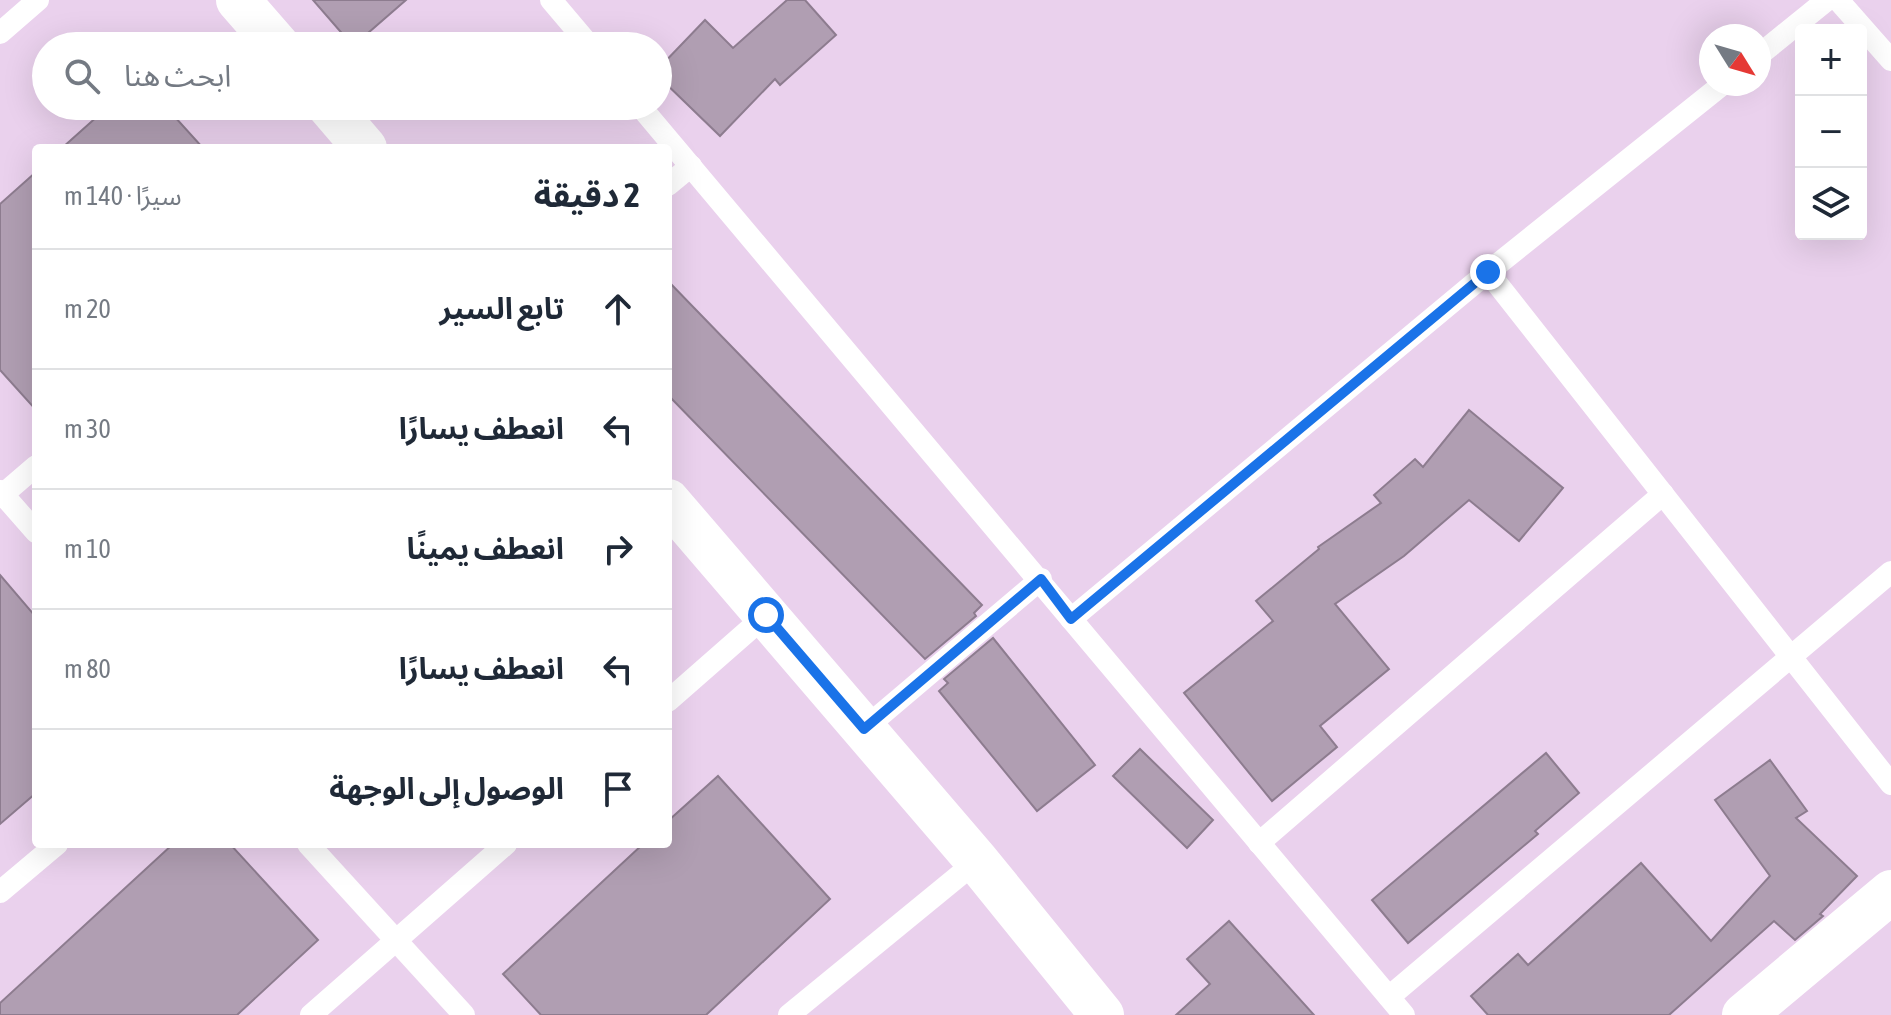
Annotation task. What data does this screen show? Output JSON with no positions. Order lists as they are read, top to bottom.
{
  "north": "bottom right",
  "page": {
    "map_buttons": ["+", "−"],
    "search": "ابحث هنا",
    "heading": ["2 دقيقة", "سيرًا · 140 m"],
    "list": [
      ["تابع السير", "20 m"],
      ["انعطف يسارًا", "30 m"],
      ["انعطف يمينًا", "10 m"],
      ["انعطف يسارًا", "80 m"],
      "الوصول إلى الوجهة"
    ]
  }
}
